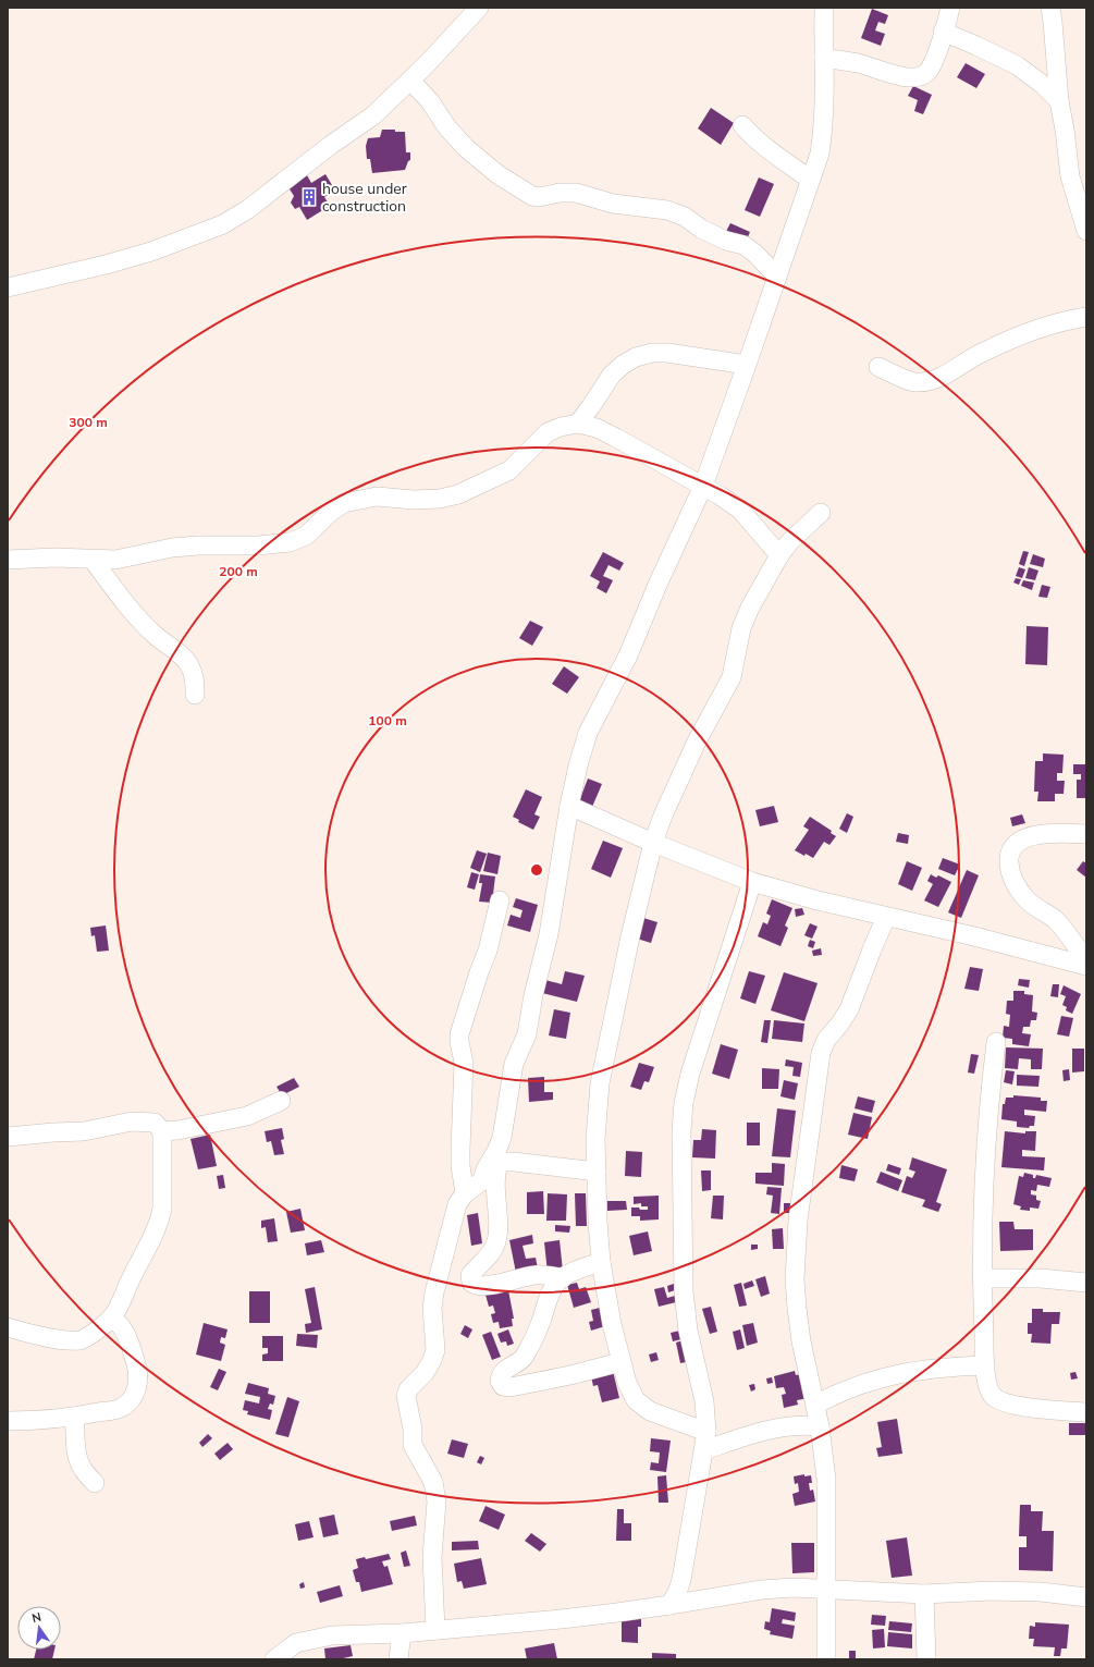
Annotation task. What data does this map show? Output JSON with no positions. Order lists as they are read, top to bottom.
{
  "places": {
    "building": ["house under construction"]
  },
  "north": "top",
  "rings": ["300 m", "200 m", "100 m"]
}
